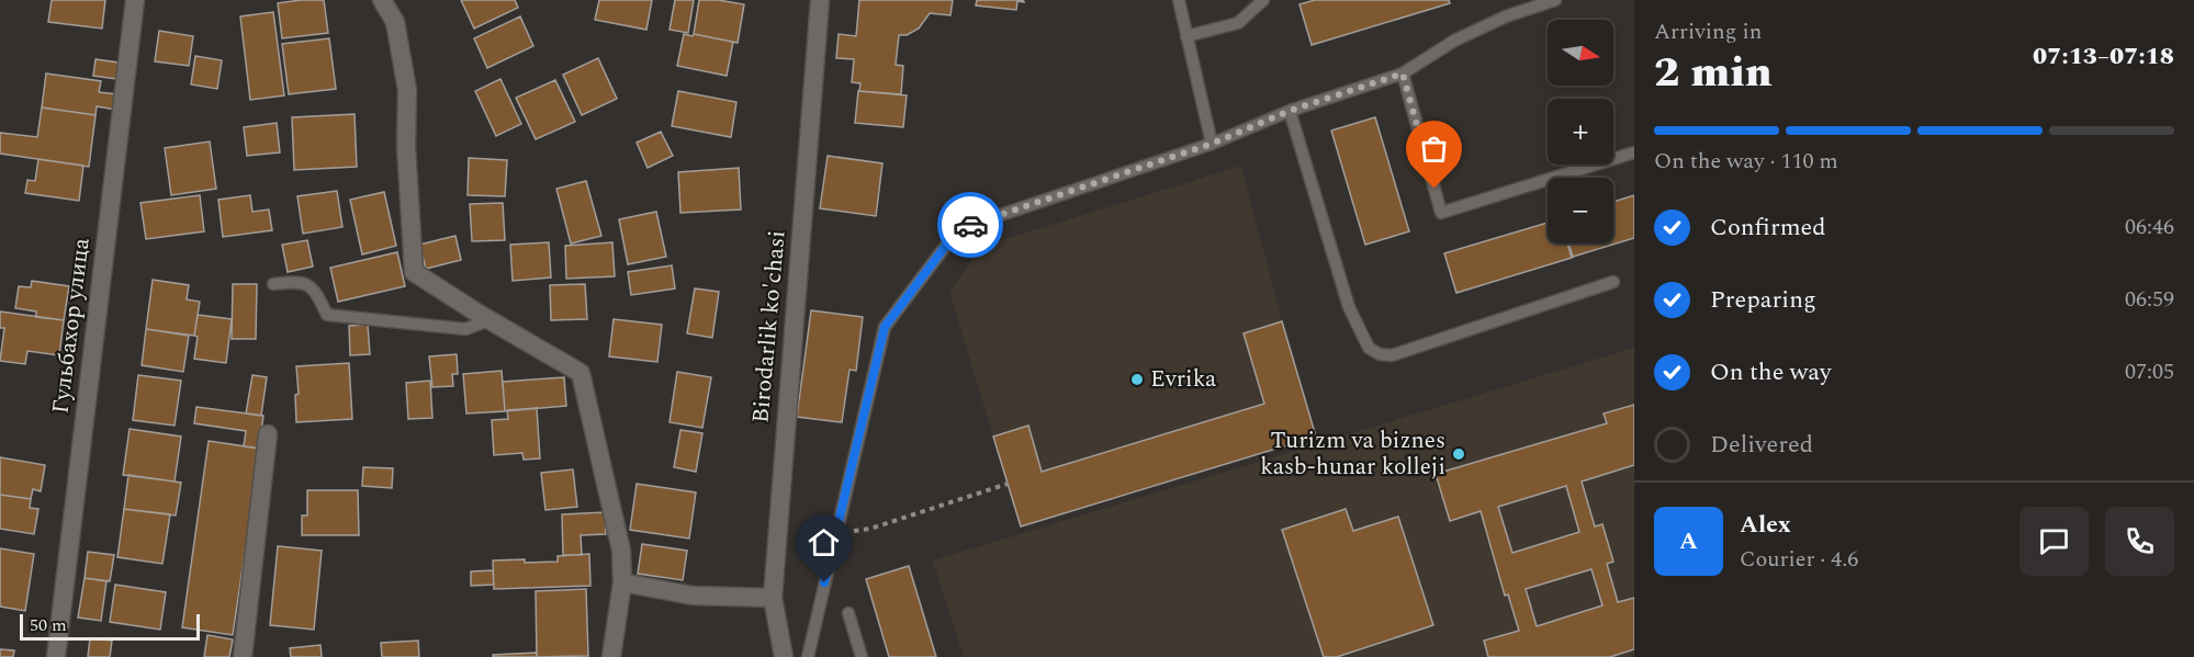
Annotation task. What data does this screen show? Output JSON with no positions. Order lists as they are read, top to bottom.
{
  "streets": {
    "street": ["Гульбахор улица", "Birodarlik ko'chasi"]
  },
  "places": ["Evrika", "Turizm va biznes kasb-hunar kolleji"],
  "scale_bar": "50 m",
  "north": "right",
  "page": {
    "heading": ["2 min", "Arriving in", "07:13–07:18"],
    "panel": ["Alex", "Courier · 4.6"],
    "map_buttons": ["+", "−"],
    "bar": "On the way · 110 m",
    "list": [
      ["Confirmed", "06:46"],
      ["Preparing", "06:59"],
      ["On the way", "07:05"],
      "Delivered"
    ],
    "round": "A",
    "scale": "50 m"
  }
}
